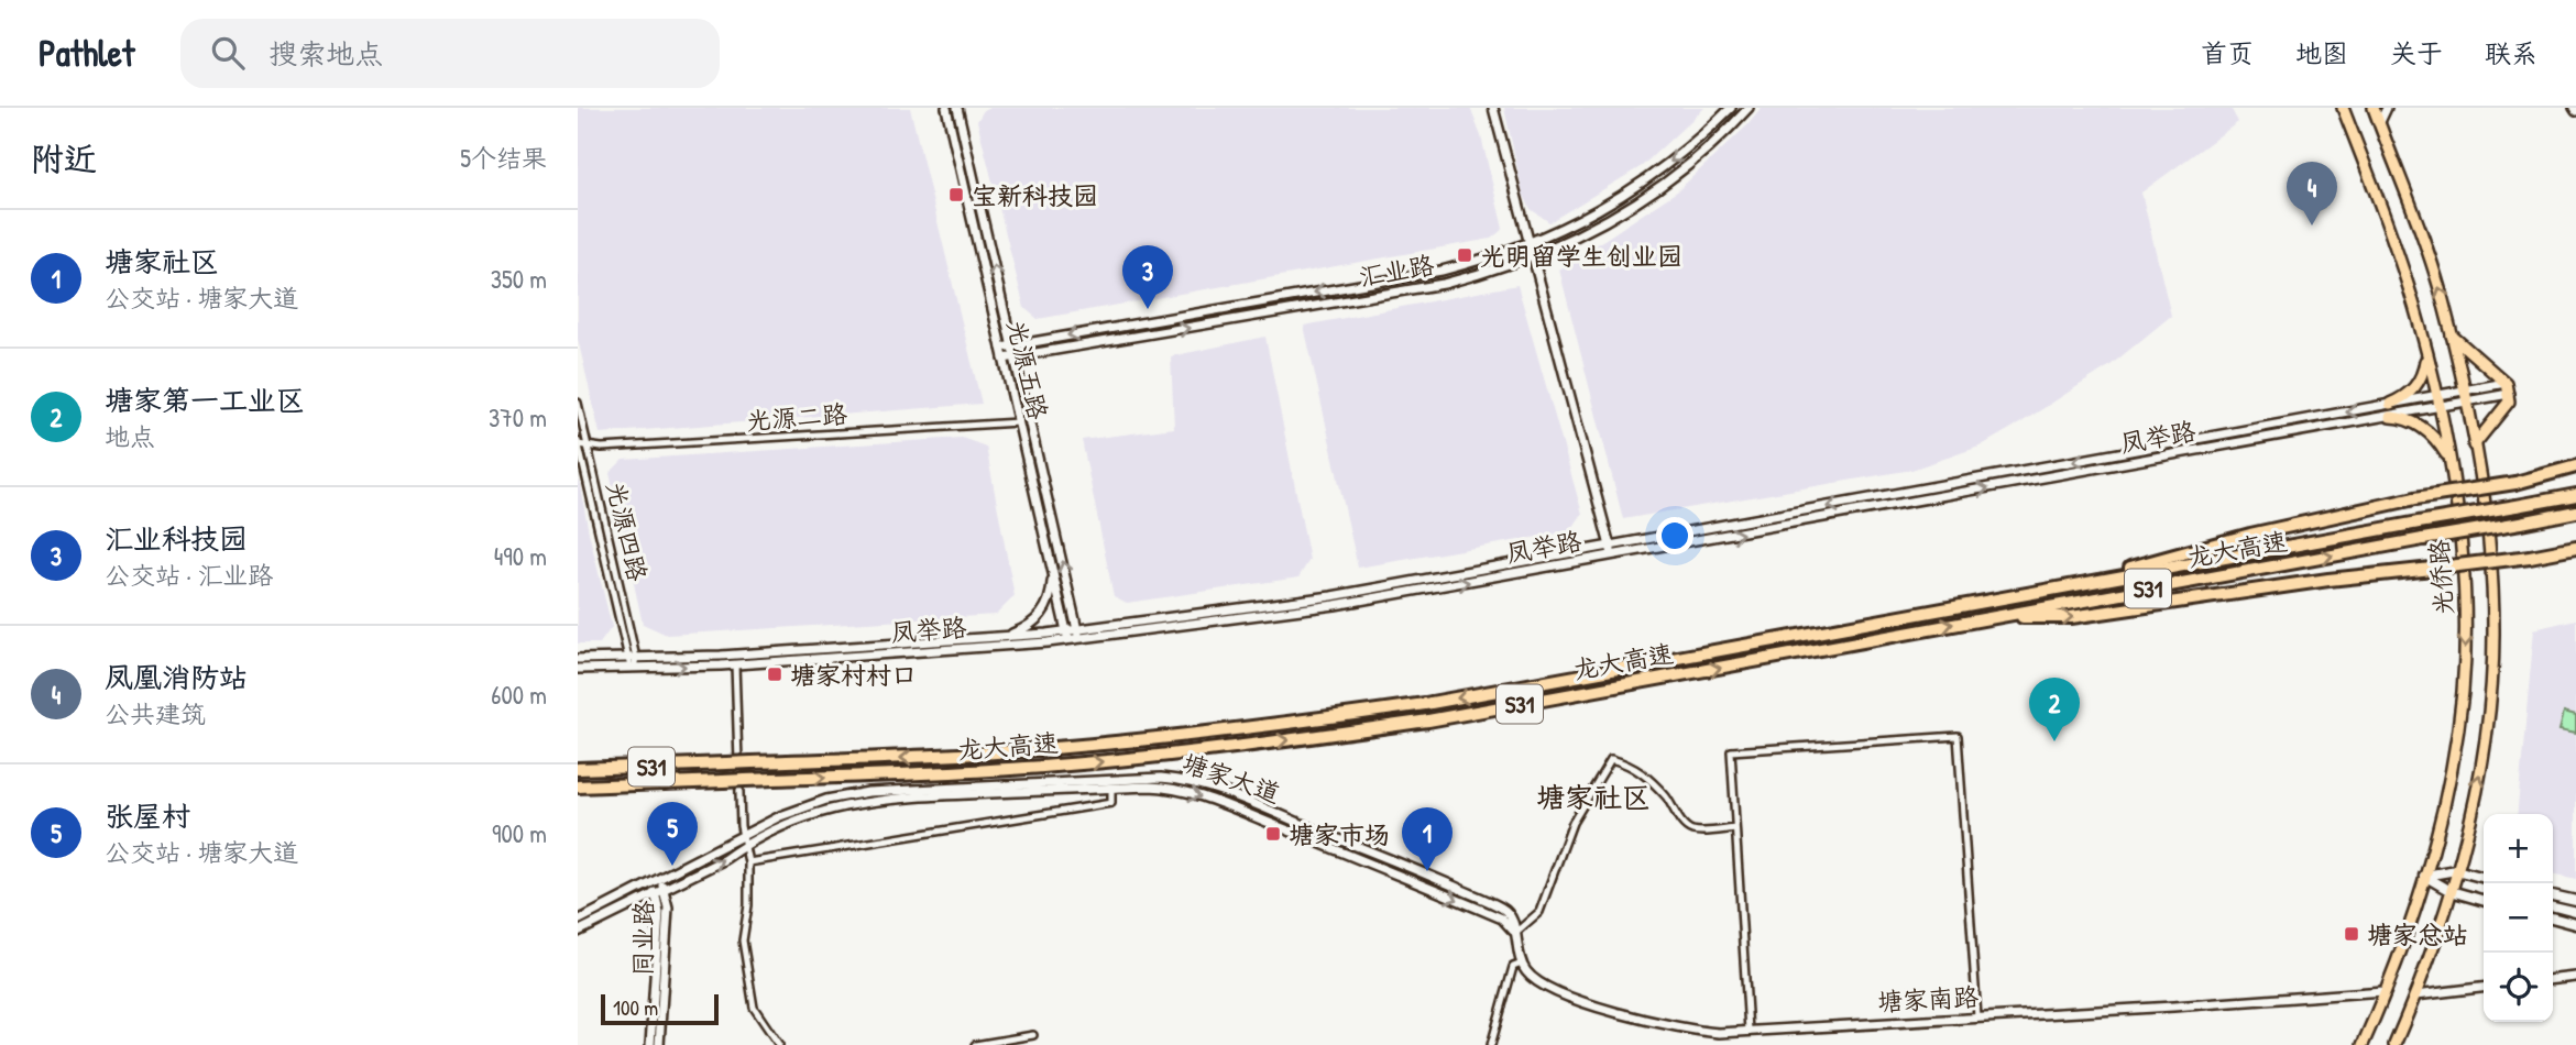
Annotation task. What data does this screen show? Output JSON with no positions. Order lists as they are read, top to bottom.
{
  "streets": {
    "highway": ["龙大高速", "S31"],
    "main road": ["光侨路"],
    "street": [
      "汇业路",
      "光源五路",
      "光源二路",
      "凤举路",
      "光源四路",
      "塘家大道",
      "同业路",
      "塘家南路"
    ]
  },
  "crossings": [
    ["汇业路", "光源五路"],
    ["光源五路", "光源二路"],
    ["光源五路", "凤举路"],
    ["光源二路", "光源四路"],
    ["凤举路", "光源四路"],
    ["凤举路", "光侨路"],
    ["光侨路", "塘家南路"],
    ["塘家大道", "同业路"]
  ],
  "districts": ["塘家社区"],
  "places": {
    "transit": [
      "宝新科技园",
      "光明留学生创业园",
      "塘家村村口",
      "塘家市场",
      "塘家总站"
    ]
  },
  "scale_bar": "100 m",
  "page": {
    "header": "Pathlet",
    "search": "搜索地点",
    "nav": [
      "首页",
      "地图",
      "关于",
      "联系"
    ],
    "heading": ["附近", "5个结果"],
    "pins": [
      "4",
      "3",
      "2",
      "5",
      "1"
    ],
    "list": [
      {
        "mark": "1",
        "name": "塘家社区",
        "note": "公交站 · 塘家大道",
        "value": "350 m"
      },
      {
        "mark": "2",
        "name": "塘家第一工业区",
        "note": "地点",
        "value": "370 m"
      },
      {
        "mark": "3",
        "name": "汇业科技园",
        "note": "公交站 · 汇业路",
        "value": "490 m"
      },
      {
        "mark": "4",
        "name": "凤凰消防站",
        "note": "公共建筑",
        "value": "600 m"
      },
      {
        "mark": "5",
        "name": "张屋村",
        "note": "公交站 · 塘家大道",
        "value": "900 m"
      }
    ],
    "map_buttons": ["+", "−"],
    "scale": "100 m"
  }
}
